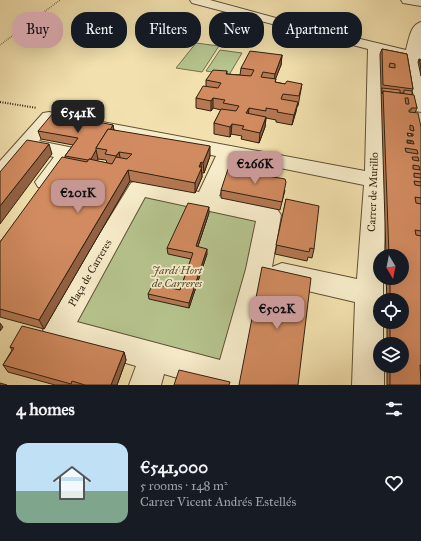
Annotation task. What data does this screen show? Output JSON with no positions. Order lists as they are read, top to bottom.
{
  "streets": {
    "street": ["Carrer de Murillo", "Plaça de Carreres"]
  },
  "parks": ["Jardí Hort de Carreres"],
  "north": "bottom",
  "page": {
    "chip": [
      "Buy",
      "Rent",
      "Filters",
      "New",
      "Apartment"
    ],
    "price": [
      "€541K",
      "€266K",
      "€201K",
      "€502K"
    ],
    "heading": "4 homes",
    "list": [
      {
        "name": "€541,000",
        "note": "5 rooms · 148 m² · Carrer Vicent Andrés Estellés"
      }
    ]
  }
}
